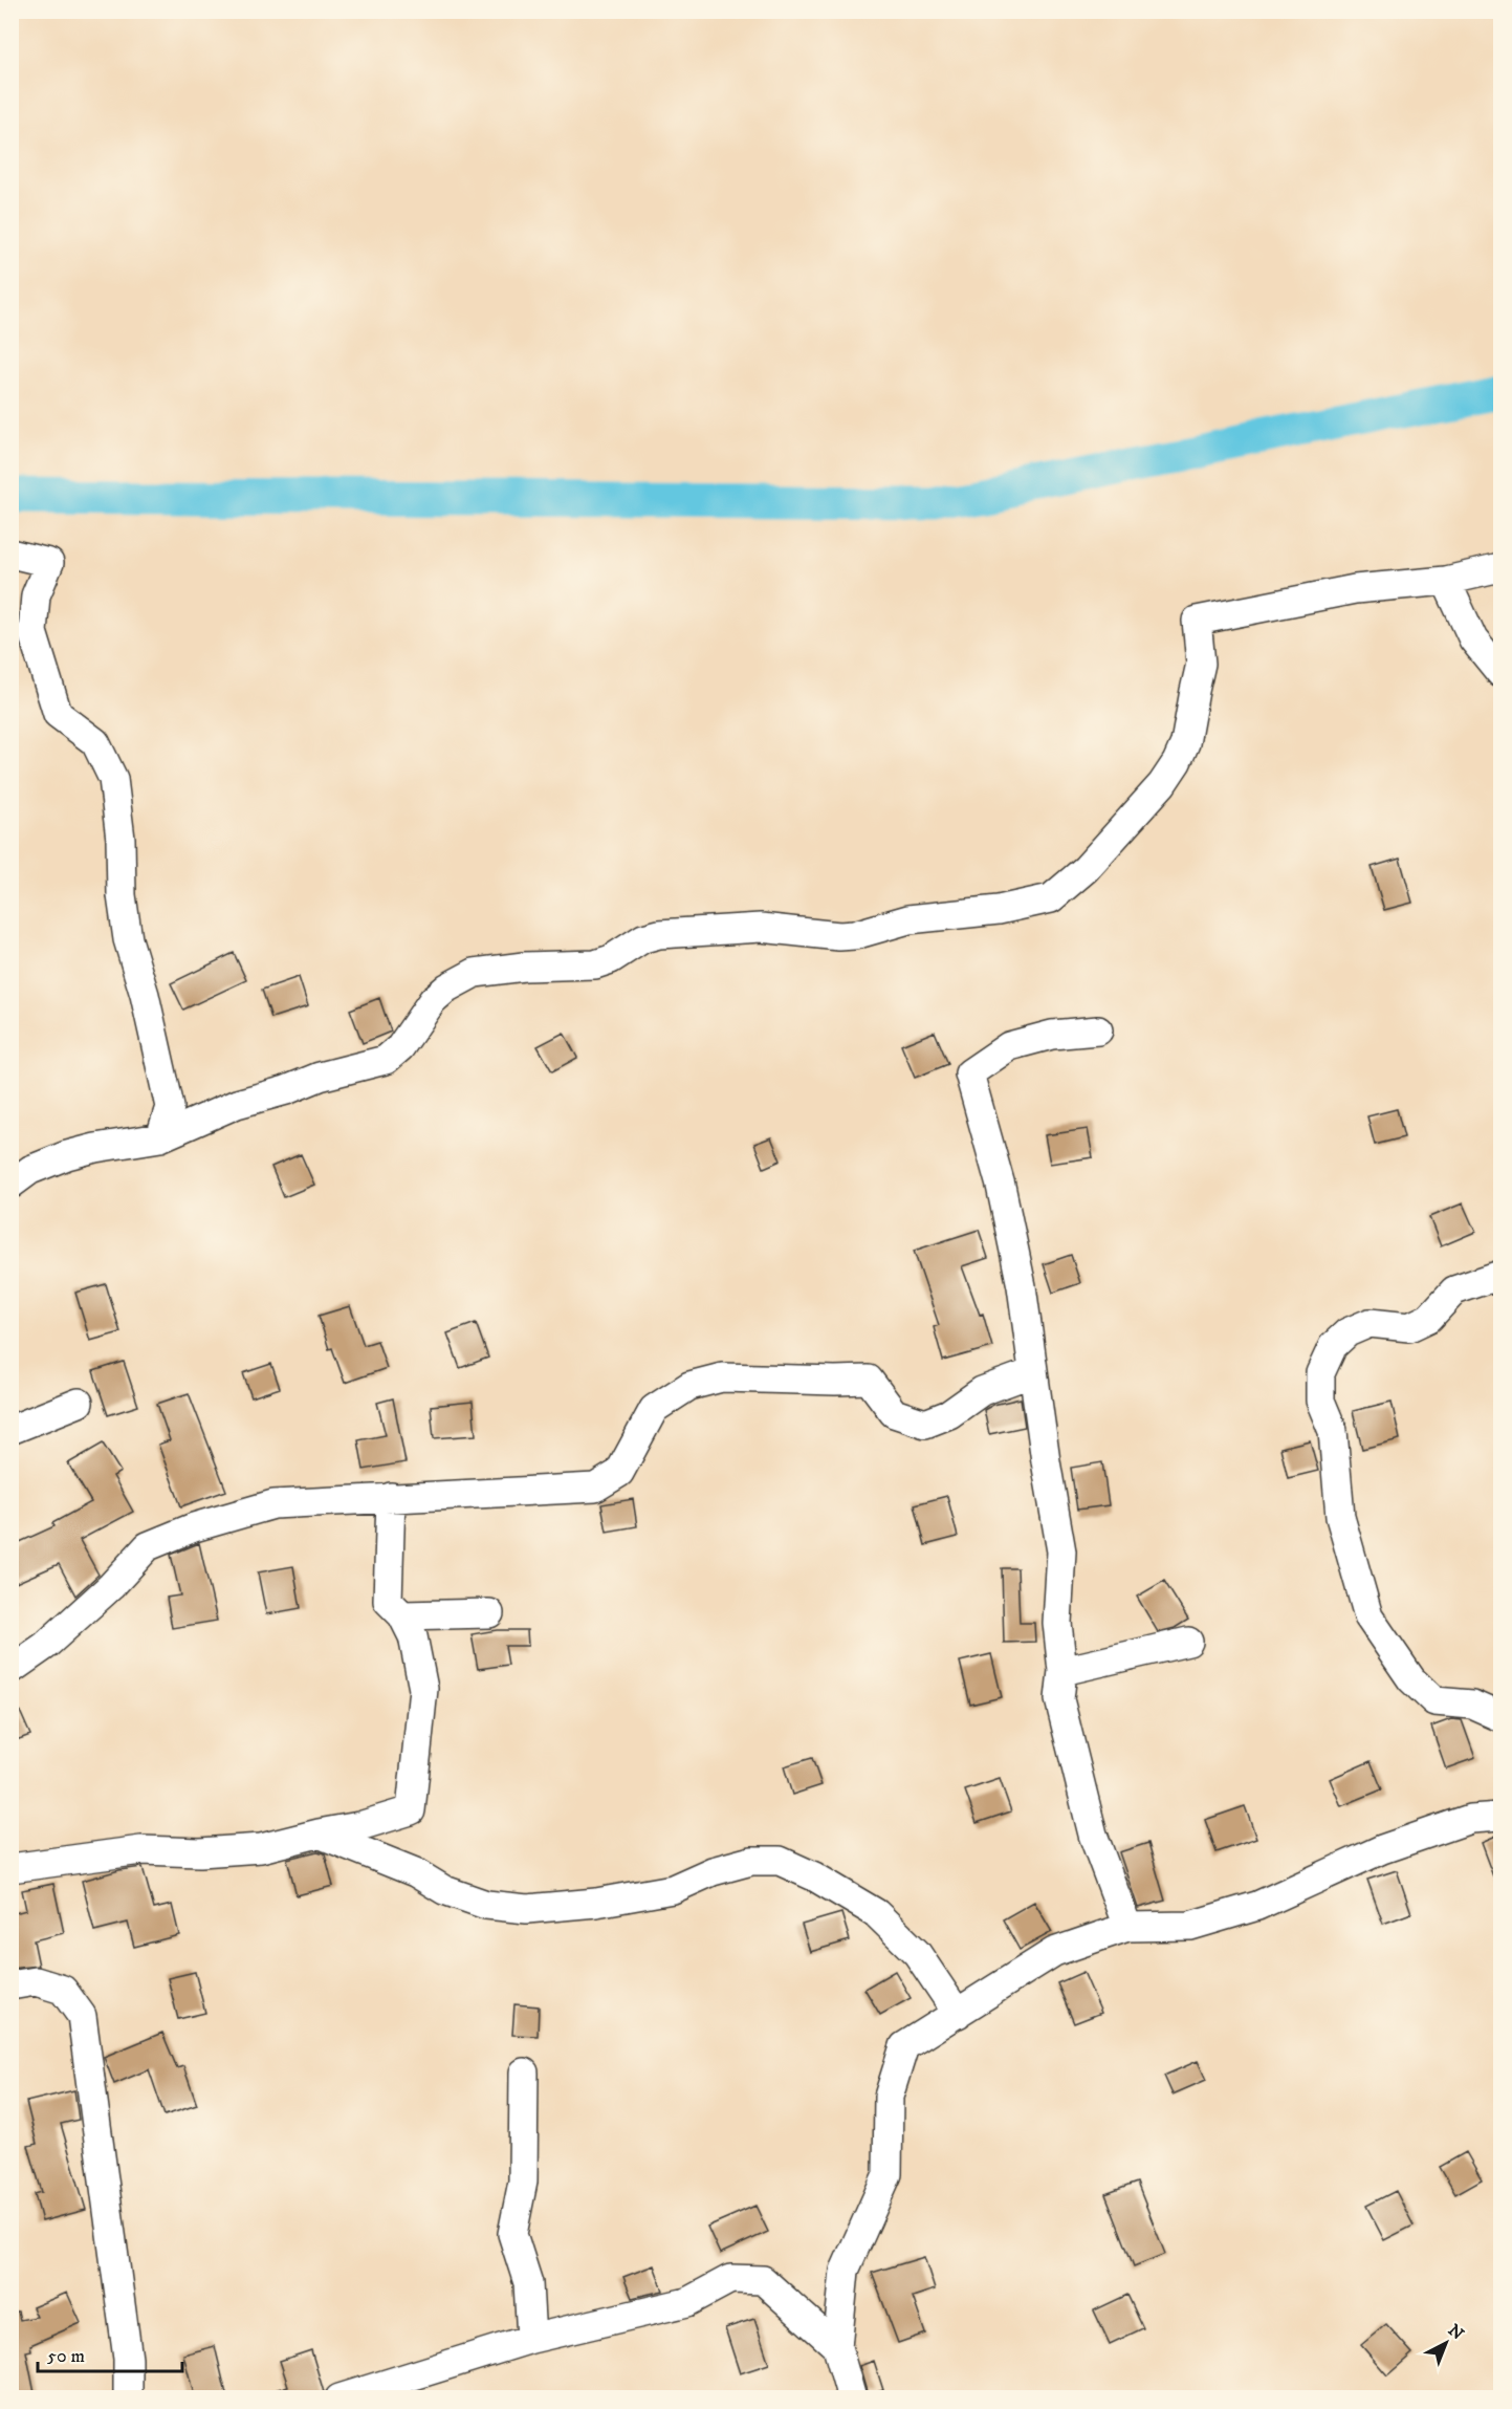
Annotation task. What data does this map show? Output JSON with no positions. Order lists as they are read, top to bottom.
{
  "scale_bar": "50 m",
  "north": "top right"
}
